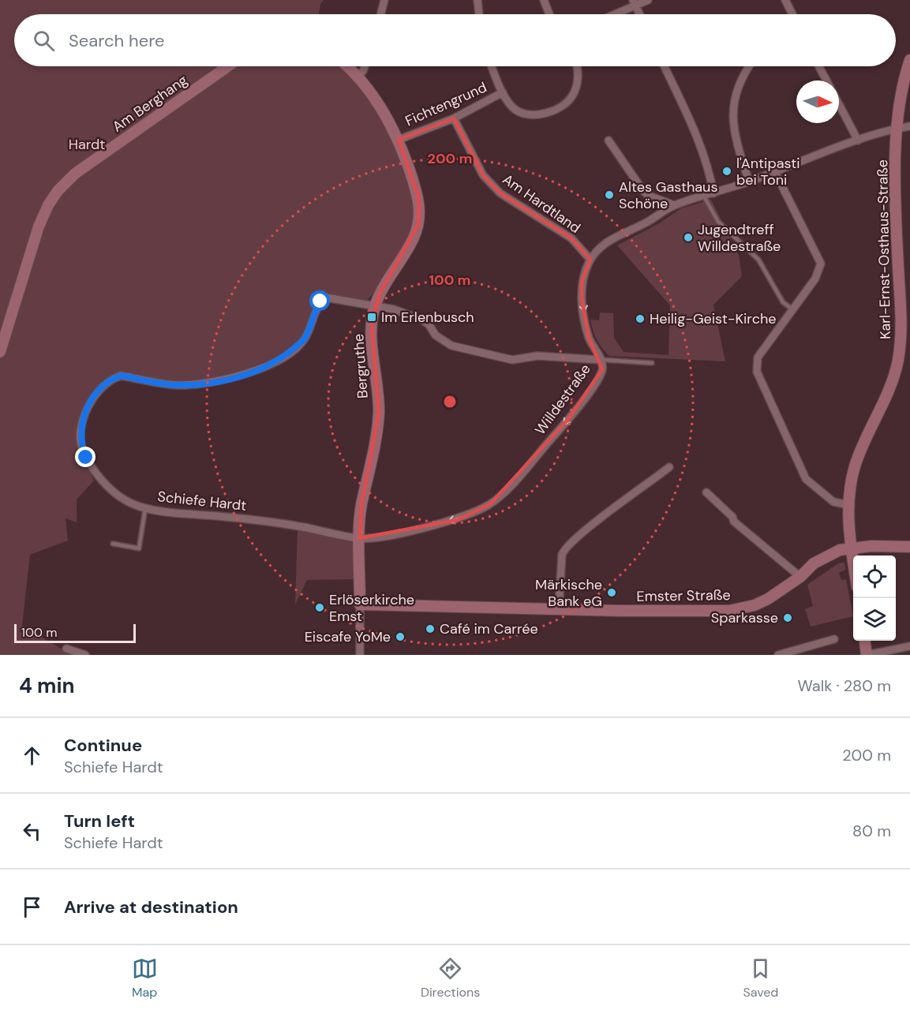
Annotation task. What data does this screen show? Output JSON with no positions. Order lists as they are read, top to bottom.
{
  "streets": {
    "street": [
      "Am Berghang",
      "Fichtengrund",
      "Am Hardtland",
      "Karl-Ernst-Osthaus-Straße",
      "Bergruthe",
      "Willdestraße",
      "Schiefe Hardt",
      "Emster Straße"
    ]
  },
  "crossings": [
    ["Fichtengrund", "Am Hardtland"],
    ["Fichtengrund", "Bergruthe"],
    ["Am Hardtland", "Willdestraße"],
    ["Karl-Ernst-Osthaus-Straße", "Willdestraße"],
    ["Karl-Ernst-Osthaus-Straße", "Emster Straße"],
    ["Bergruthe", "Willdestraße"],
    ["Bergruthe", "Schiefe Hardt"],
    ["Bergruthe", "Emster Straße"],
    ["Willdestraße", "Schiefe Hardt"]
  ],
  "one_way": ["Willdestraße"],
  "parks": ["Hardt"],
  "places": {
    "other": [
      "l'Antipasti bei Toni",
      "Altes Gasthaus Schöne",
      "Jugendtreff Willdestraße",
      "Heilig-Geist-Kirche",
      "Märkische Bank eG",
      "Erlöserkirche Emst",
      "Sparkasse",
      "Café im Carrée",
      "Eiscafe YoMe"
    ],
    "transit": ["Im Erlenbusch"]
  },
  "scale_bar": "100 m",
  "north": "right",
  "page": {
    "search": "Search here",
    "scale": "100 m",
    "heading": ["4 min", "Walk · 280 m"],
    "list": [
      ["Continue", "Schiefe Hardt", "200 m"],
      ["Turn left", "Schiefe Hardt", "80 m"],
      "Arrive at destination"
    ],
    "nav": ["Map", "Directions", "Saved"]
  },
  "rings": ["200 m", "100 m"]
}
